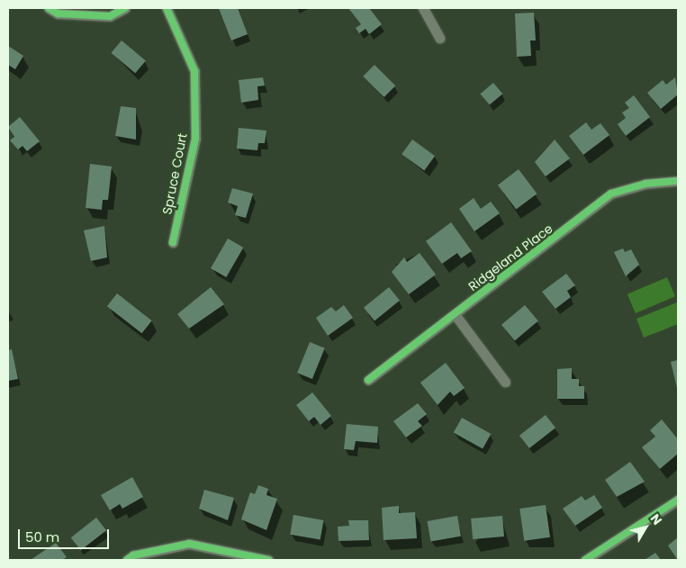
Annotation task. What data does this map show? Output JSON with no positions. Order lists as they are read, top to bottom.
{
  "streets": {
    "street": ["Spruce Court", "Ridgeland Place"]
  },
  "scale_bar": "50 m",
  "north": "top right"
}
